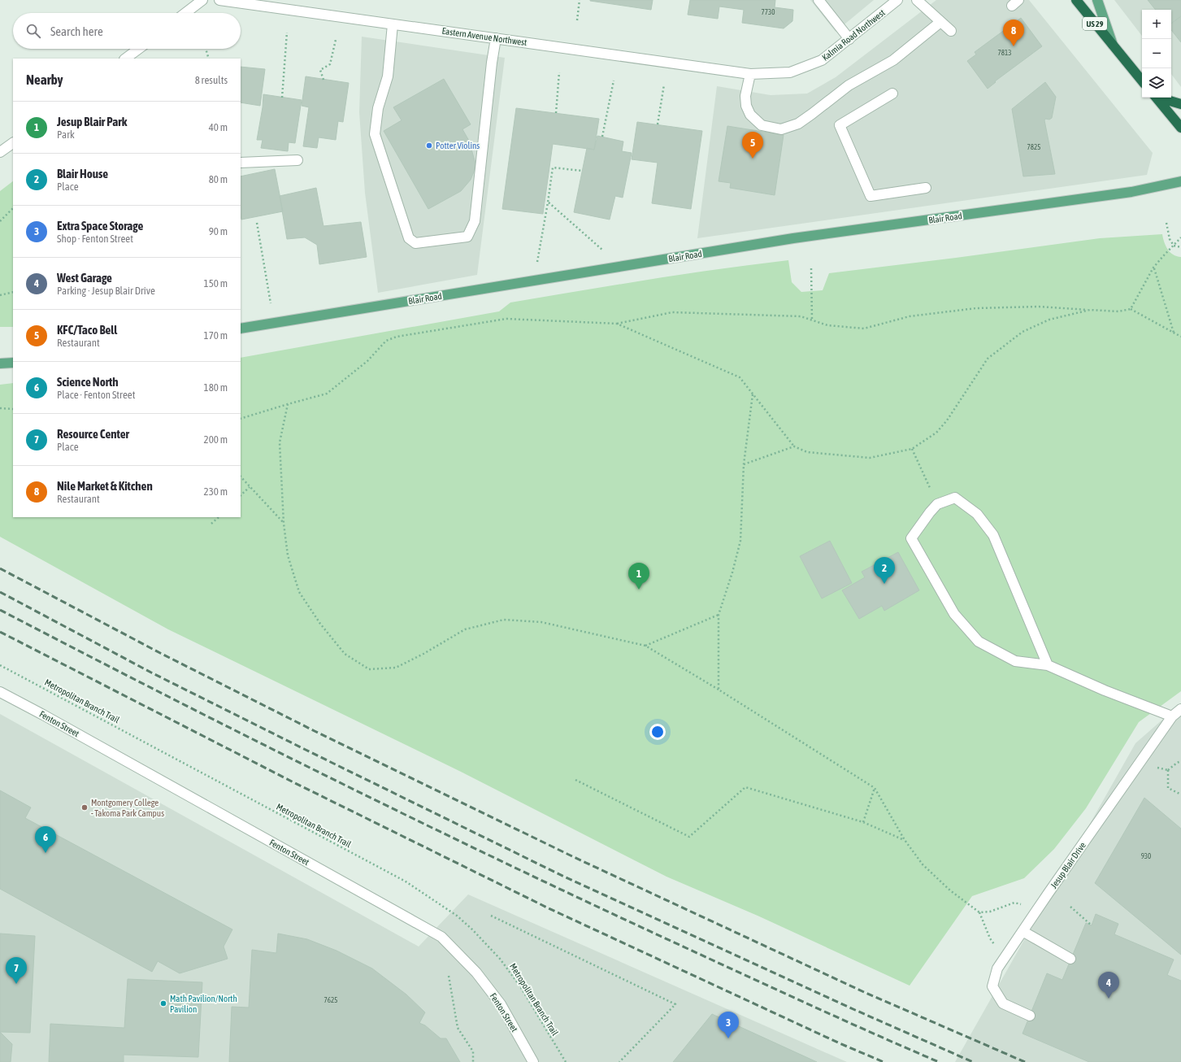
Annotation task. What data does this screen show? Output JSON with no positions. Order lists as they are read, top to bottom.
{
  "streets": {
    "highway": ["US 29"],
    "main road": ["Blair Road"],
    "street": [
      "Kalmia Road Northwest",
      "Eastern Avenue Northwest",
      "Fenton Street",
      "Jesup Blair Drive"
    ],
    "path": ["Metropolitan Branch Trail"]
  },
  "crossings": [
    ["Kalmia Road Northwest", "Eastern Avenue Northwest"]
  ],
  "places": ["Potter Violins", "Montgomery College - Takoma Park Campus", "Math Pavilion/North Pavilion"],
  "house_numbers": [
    "7730",
    "7813",
    "7825",
    "930",
    "7625"
  ],
  "page": {
    "map_buttons": ["+", "−"],
    "search": "Search here",
    "pins": [
      "8",
      "5",
      "2",
      "1",
      "6",
      "7",
      "4",
      "3"
    ],
    "heading": ["Nearby", "8 results"],
    "list": [
      {
        "mark": "1",
        "name": "Jesup Blair Park",
        "note": "Park",
        "value": "40 m"
      },
      {
        "mark": "2",
        "name": "Blair House",
        "note": "Place",
        "value": "80 m"
      },
      {
        "mark": "3",
        "name": "Extra Space Storage",
        "note": "Shop · Fenton Street",
        "value": "90 m"
      },
      {
        "mark": "4",
        "name": "West Garage",
        "note": "Parking · Jesup Blair Drive",
        "value": "150 m"
      },
      {
        "mark": "5",
        "name": "KFC/Taco Bell",
        "note": "Restaurant",
        "value": "170 m"
      },
      {
        "mark": "6",
        "name": "Science North",
        "note": "Place · Fenton Street",
        "value": "180 m"
      },
      {
        "mark": "7",
        "name": "Resource Center",
        "note": "Place",
        "value": "200 m"
      },
      {
        "mark": "8",
        "name": "Nile Market & Kitchen",
        "note": "Restaurant",
        "value": "230 m"
      }
    ]
  }
}
